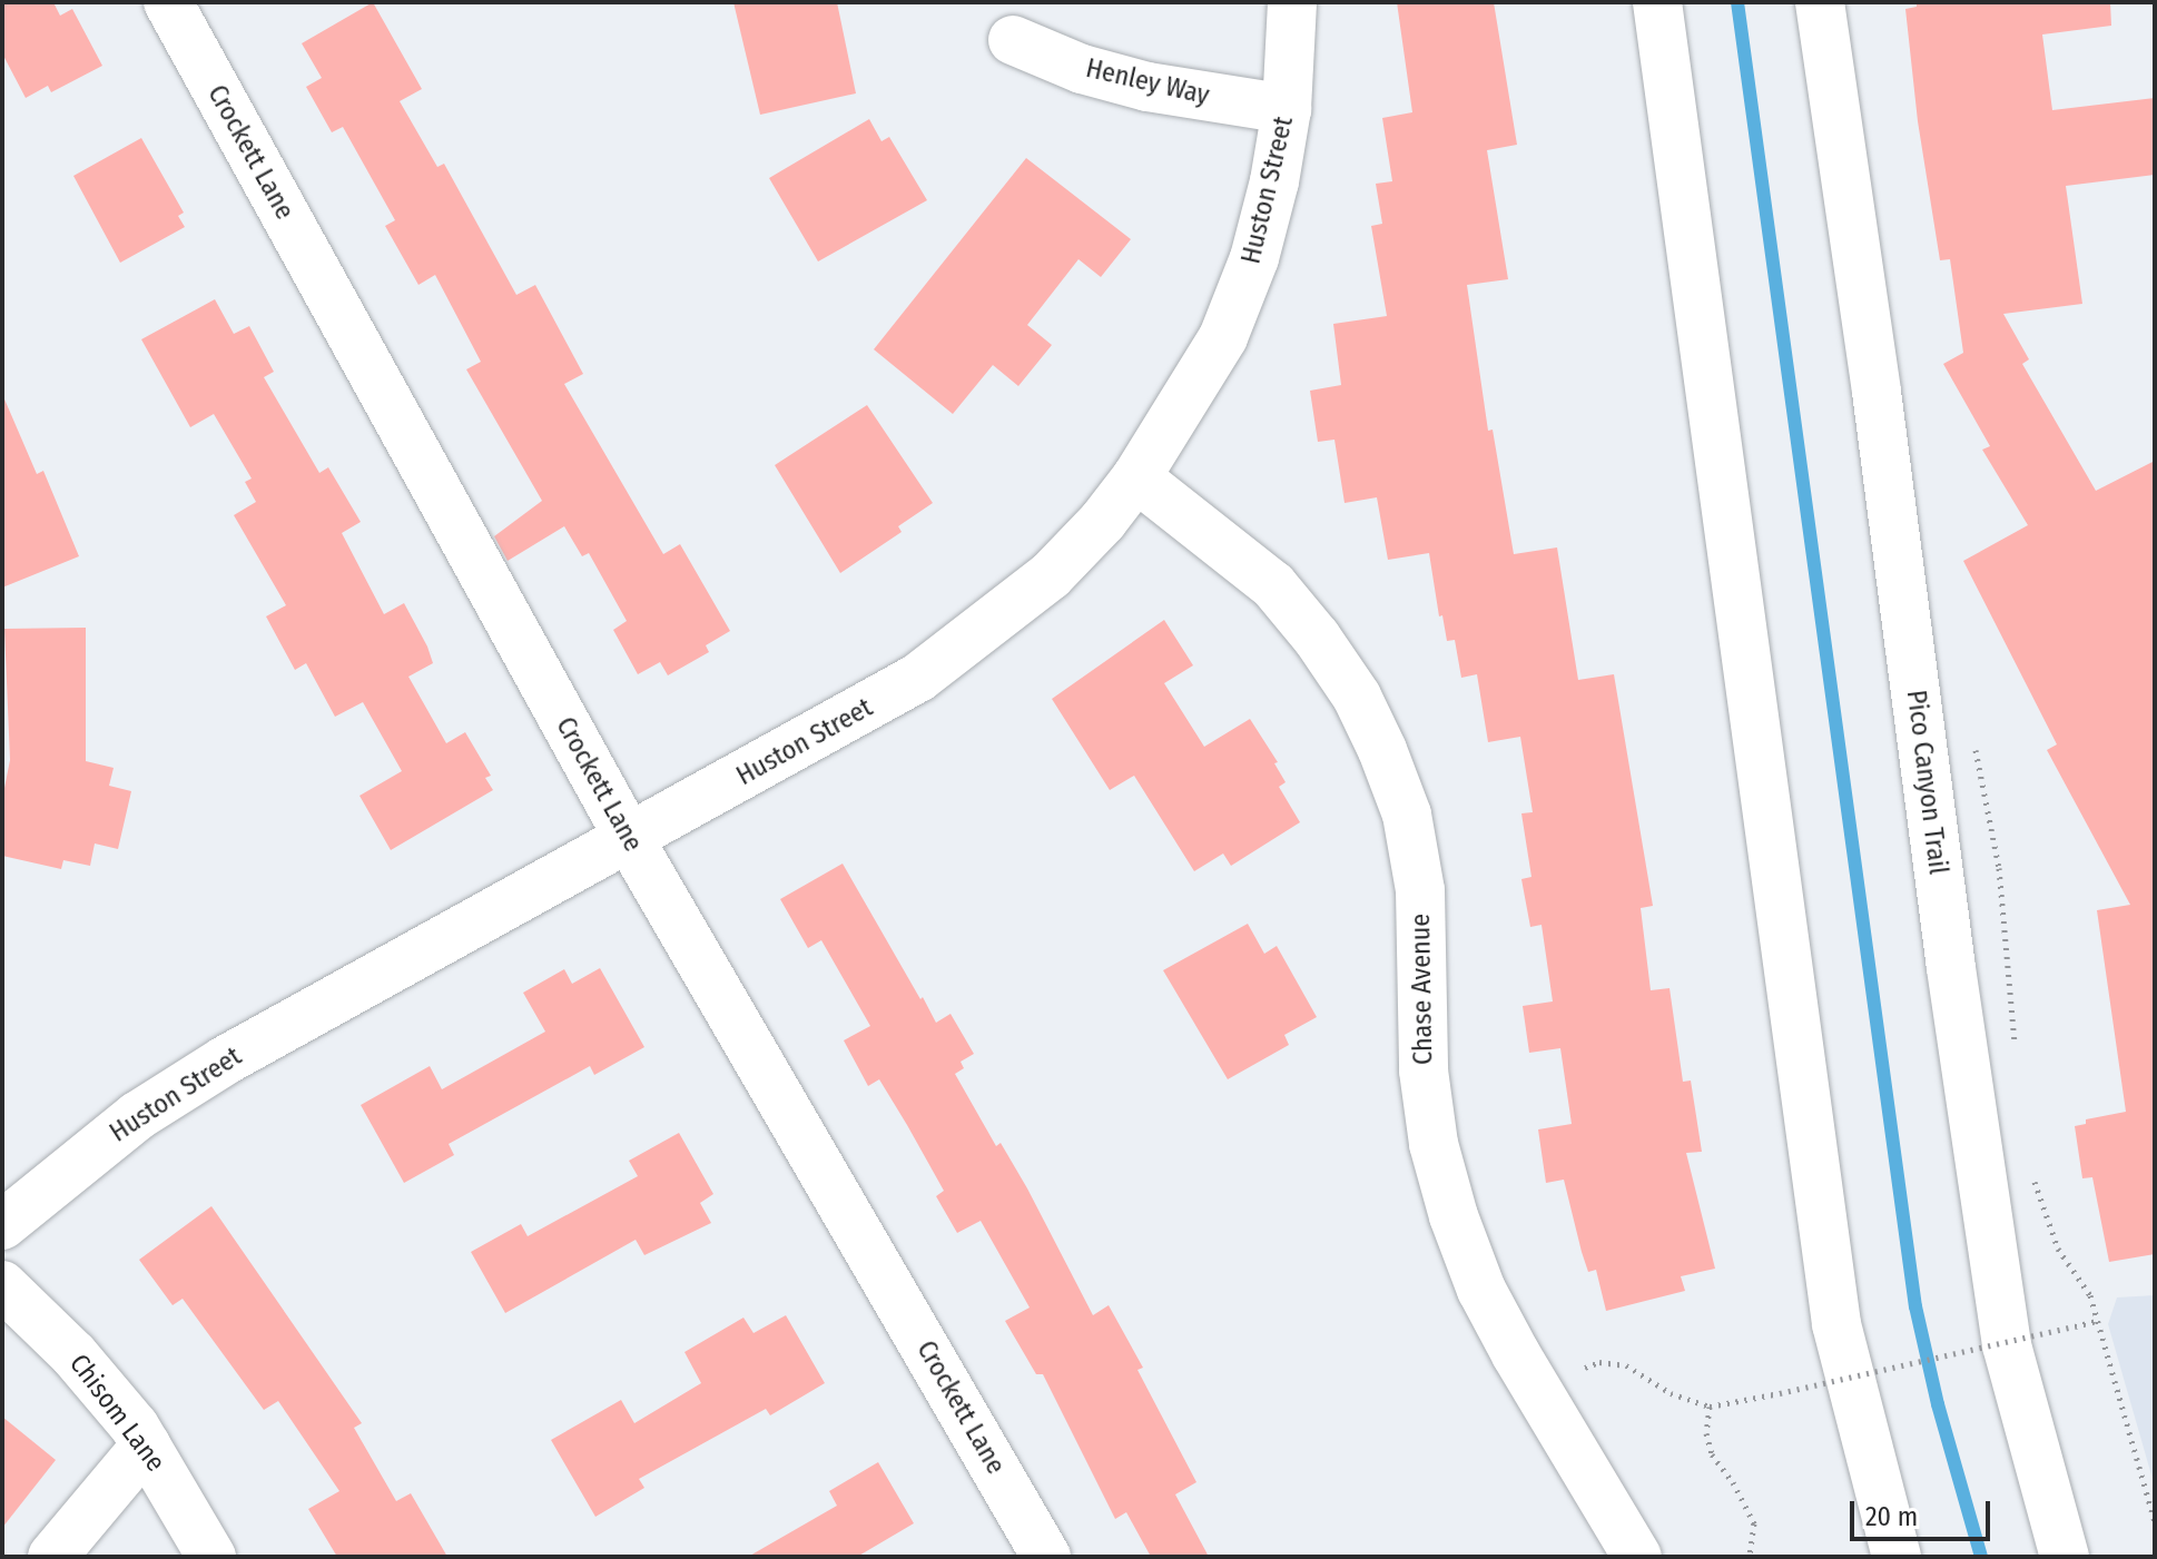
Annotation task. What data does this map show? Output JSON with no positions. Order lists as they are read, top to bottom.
{
  "streets": {
    "street": [
      "Henley Way",
      "Crockett Lane",
      "Huston Street",
      "Pico Canyon Trail",
      "Chase Avenue",
      "Chisom Lane"
    ]
  },
  "crossings": [
    ["Henley Way", "Huston Street"],
    ["Crockett Lane", "Huston Street"],
    ["Huston Street", "Chase Avenue"]
  ],
  "scale_bar": "20 m"
}
